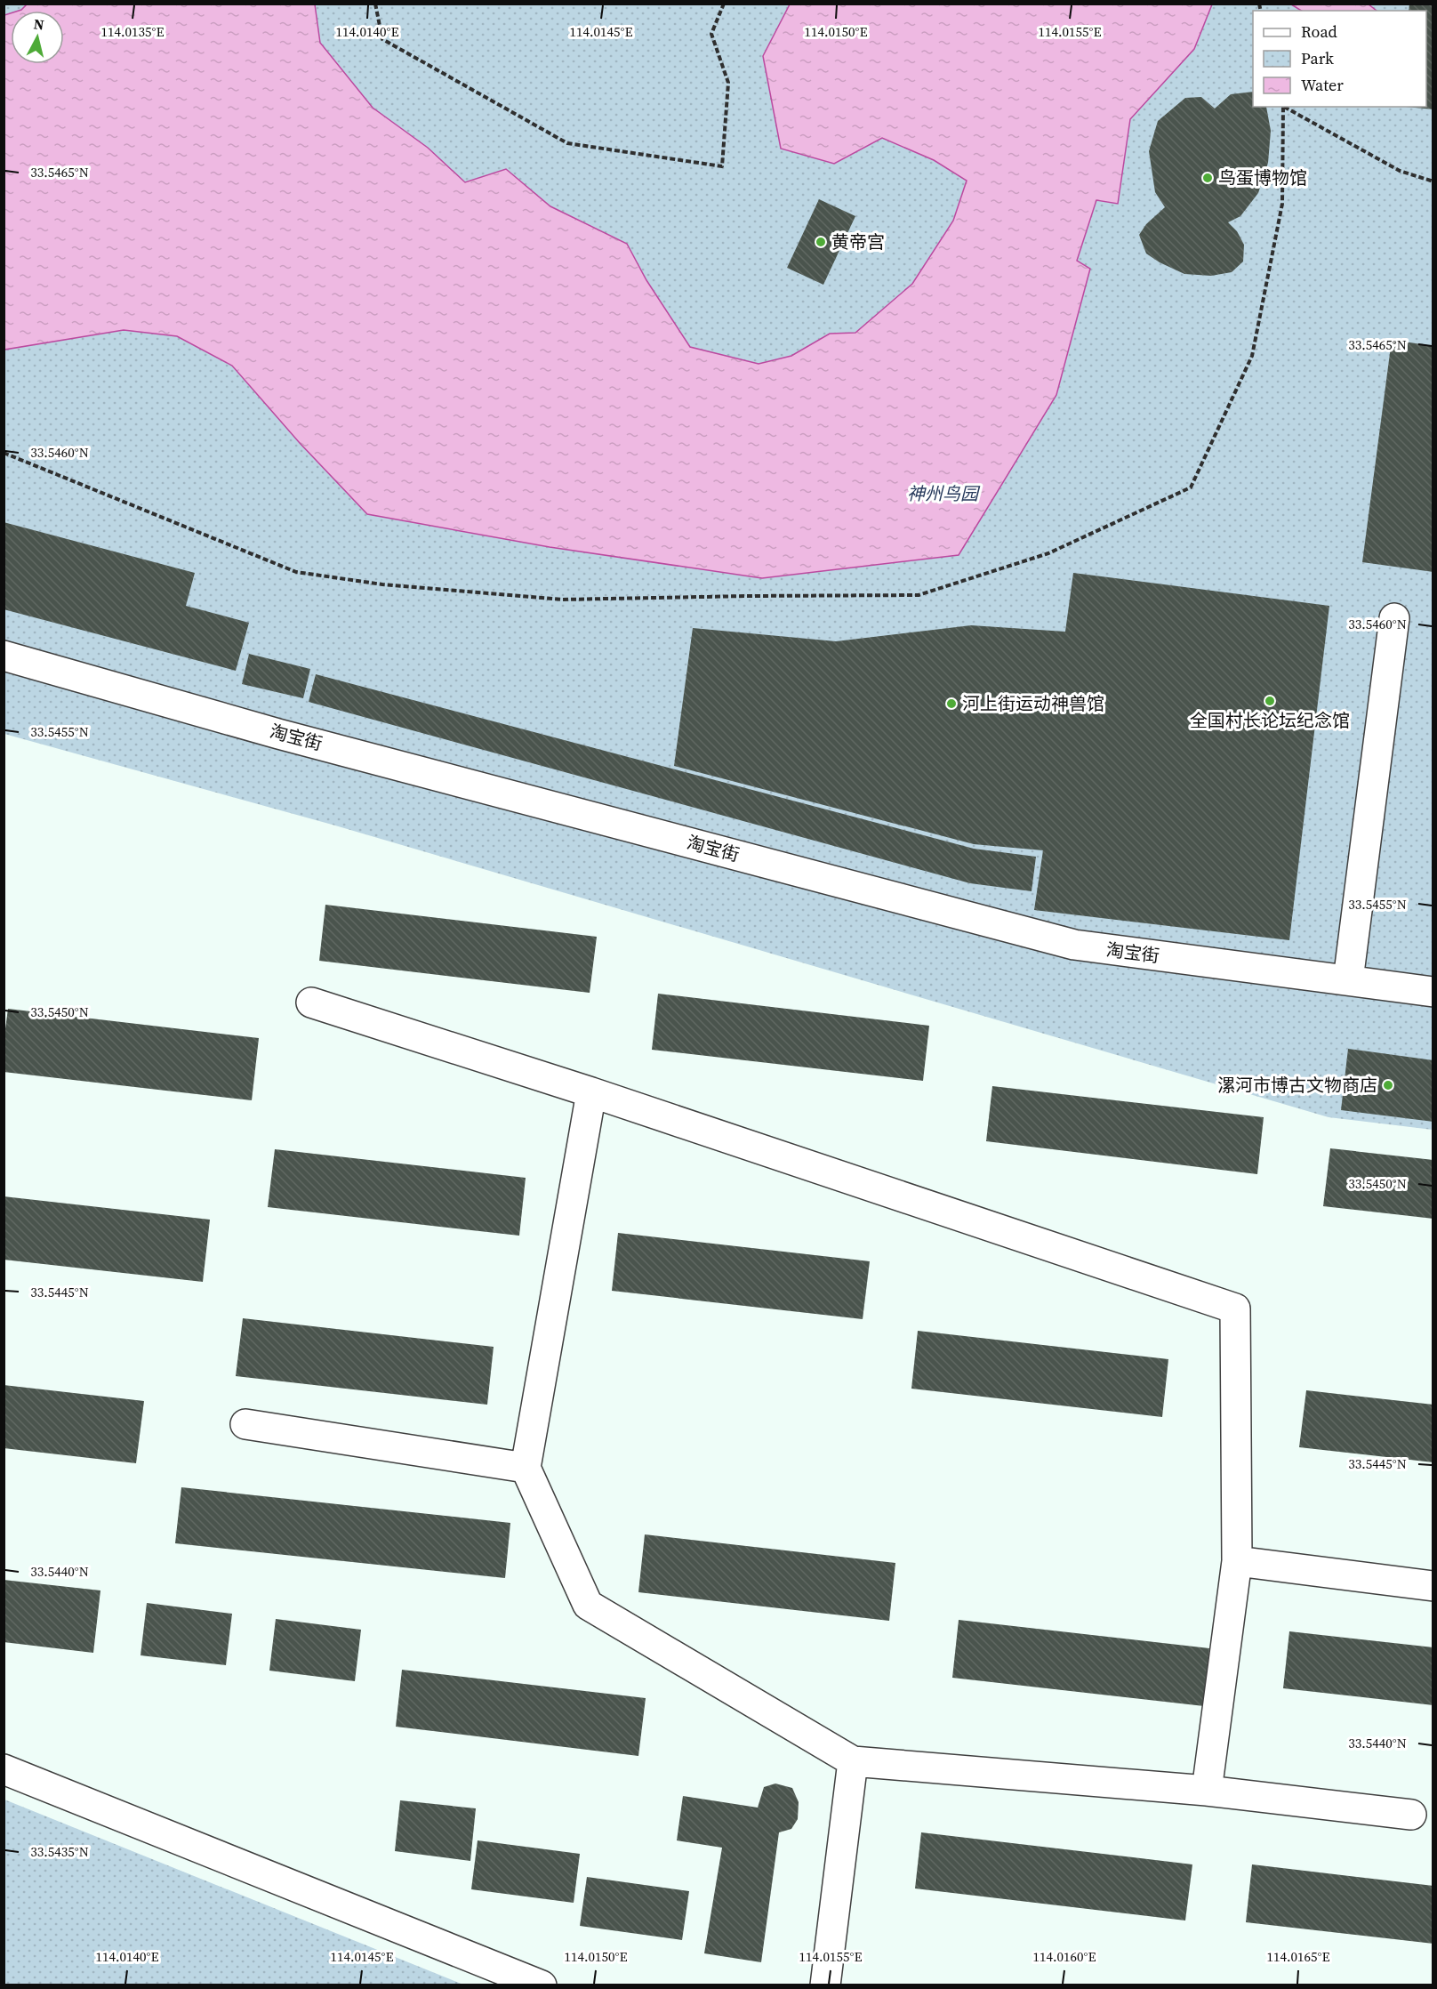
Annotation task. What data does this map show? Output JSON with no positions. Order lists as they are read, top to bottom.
{
  "streets": {
    "street": ["淘宝街"]
  },
  "parks": ["神州鸟园"],
  "places": [
    "鸟蛋博物馆",
    "黄帝宫",
    "全国村长论坛纪念馆",
    "河上街运动神兽馆",
    "漯河市博古文物商店"
  ],
  "legend": ["Road", "Park", "Water"],
  "north": "top",
  "coordinates": [
    "114.0135°E",
    "114.0140°E",
    "114.0145°E",
    "114.0150°E",
    "114.0155°E",
    "33.5465°N",
    "33.5460°N",
    "33.5455°N",
    "33.5450°N",
    "33.5445°N",
    "33.5440°N",
    "33.5435°N",
    "114.0160°E",
    "114.0165°E"
  ]
}
